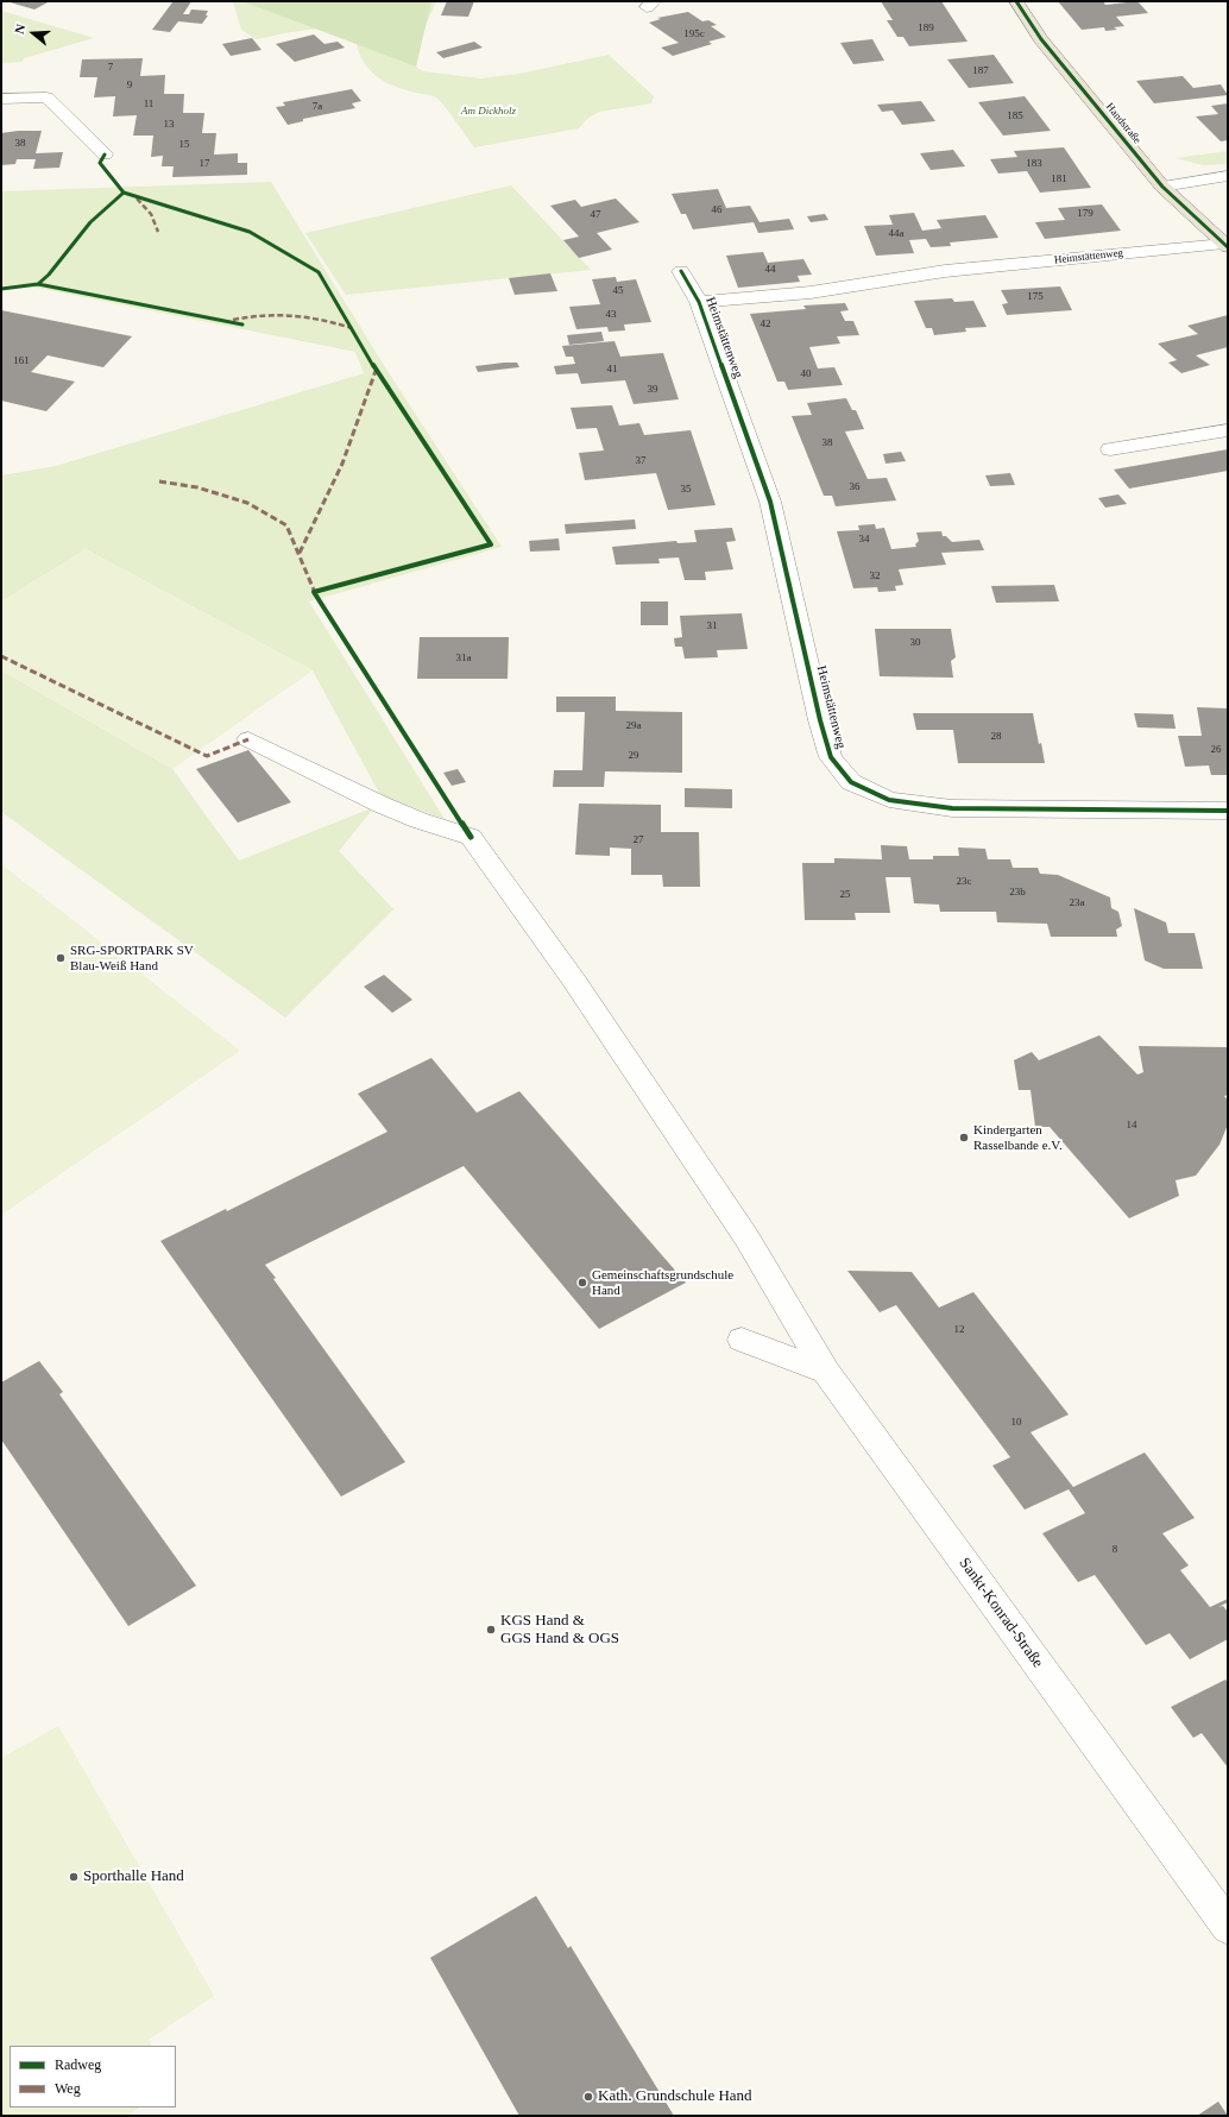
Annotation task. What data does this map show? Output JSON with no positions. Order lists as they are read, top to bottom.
{
  "streets": {
    "main road": ["Handstraße"],
    "street": ["Heimstättenweg", "Sankt-Konrad-Straße"]
  },
  "crossings": [
    ["Handstraße", "Heimstättenweg"]
  ],
  "parks": ["Am Dickholz"],
  "places": [
    "SRG-SPORTPARK SV Blau-Weiß Hand",
    "Kindergarten Rasselbande e.V.",
    "Gemeinschaftsgrundschule Hand",
    "KGS Hand & GGS Hand & OGS",
    "Sporthalle Hand",
    "Kath. Grundschule Hand"
  ],
  "house_numbers": [
    "189",
    "195c",
    "7",
    "187",
    "9",
    "11",
    "7a",
    "185",
    "13",
    "38",
    "15",
    "17",
    "183",
    "181",
    "46",
    "179",
    "47",
    "44a",
    "44",
    "45",
    "175",
    "43",
    "42",
    "161",
    "41",
    "40",
    "39",
    "38",
    "37",
    "36",
    "35",
    "34",
    "32",
    "31",
    "30",
    "31a",
    "29a",
    "28",
    "26",
    "29",
    "27",
    "23c",
    "23b",
    "25",
    "23a",
    "14",
    "12",
    "10",
    "8"
  ],
  "legend": ["Radweg", "Weg"],
  "north": "left"
}
